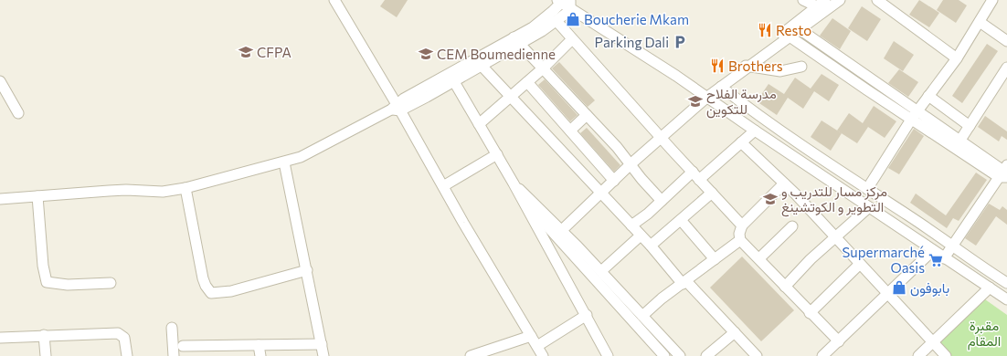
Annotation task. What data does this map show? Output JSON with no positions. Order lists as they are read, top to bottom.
{
  "parks": ["مقبرة المقام"],
  "places": {
    "shop": ["Boucherie Mkam", "بابوفون"],
    "restaurant": ["Resto", "Brothers"],
    "parking": ["Parking Dali"],
    "school or university": [
      "CFPA",
      "CEM Boumedienne",
      "مدرسة الفلاح للتكوين",
      "مركز مسار للتدريب و التطوير و الكوتشينغ"
    ],
    "supermarket": ["Supermarché Oasis"]
  }
}
